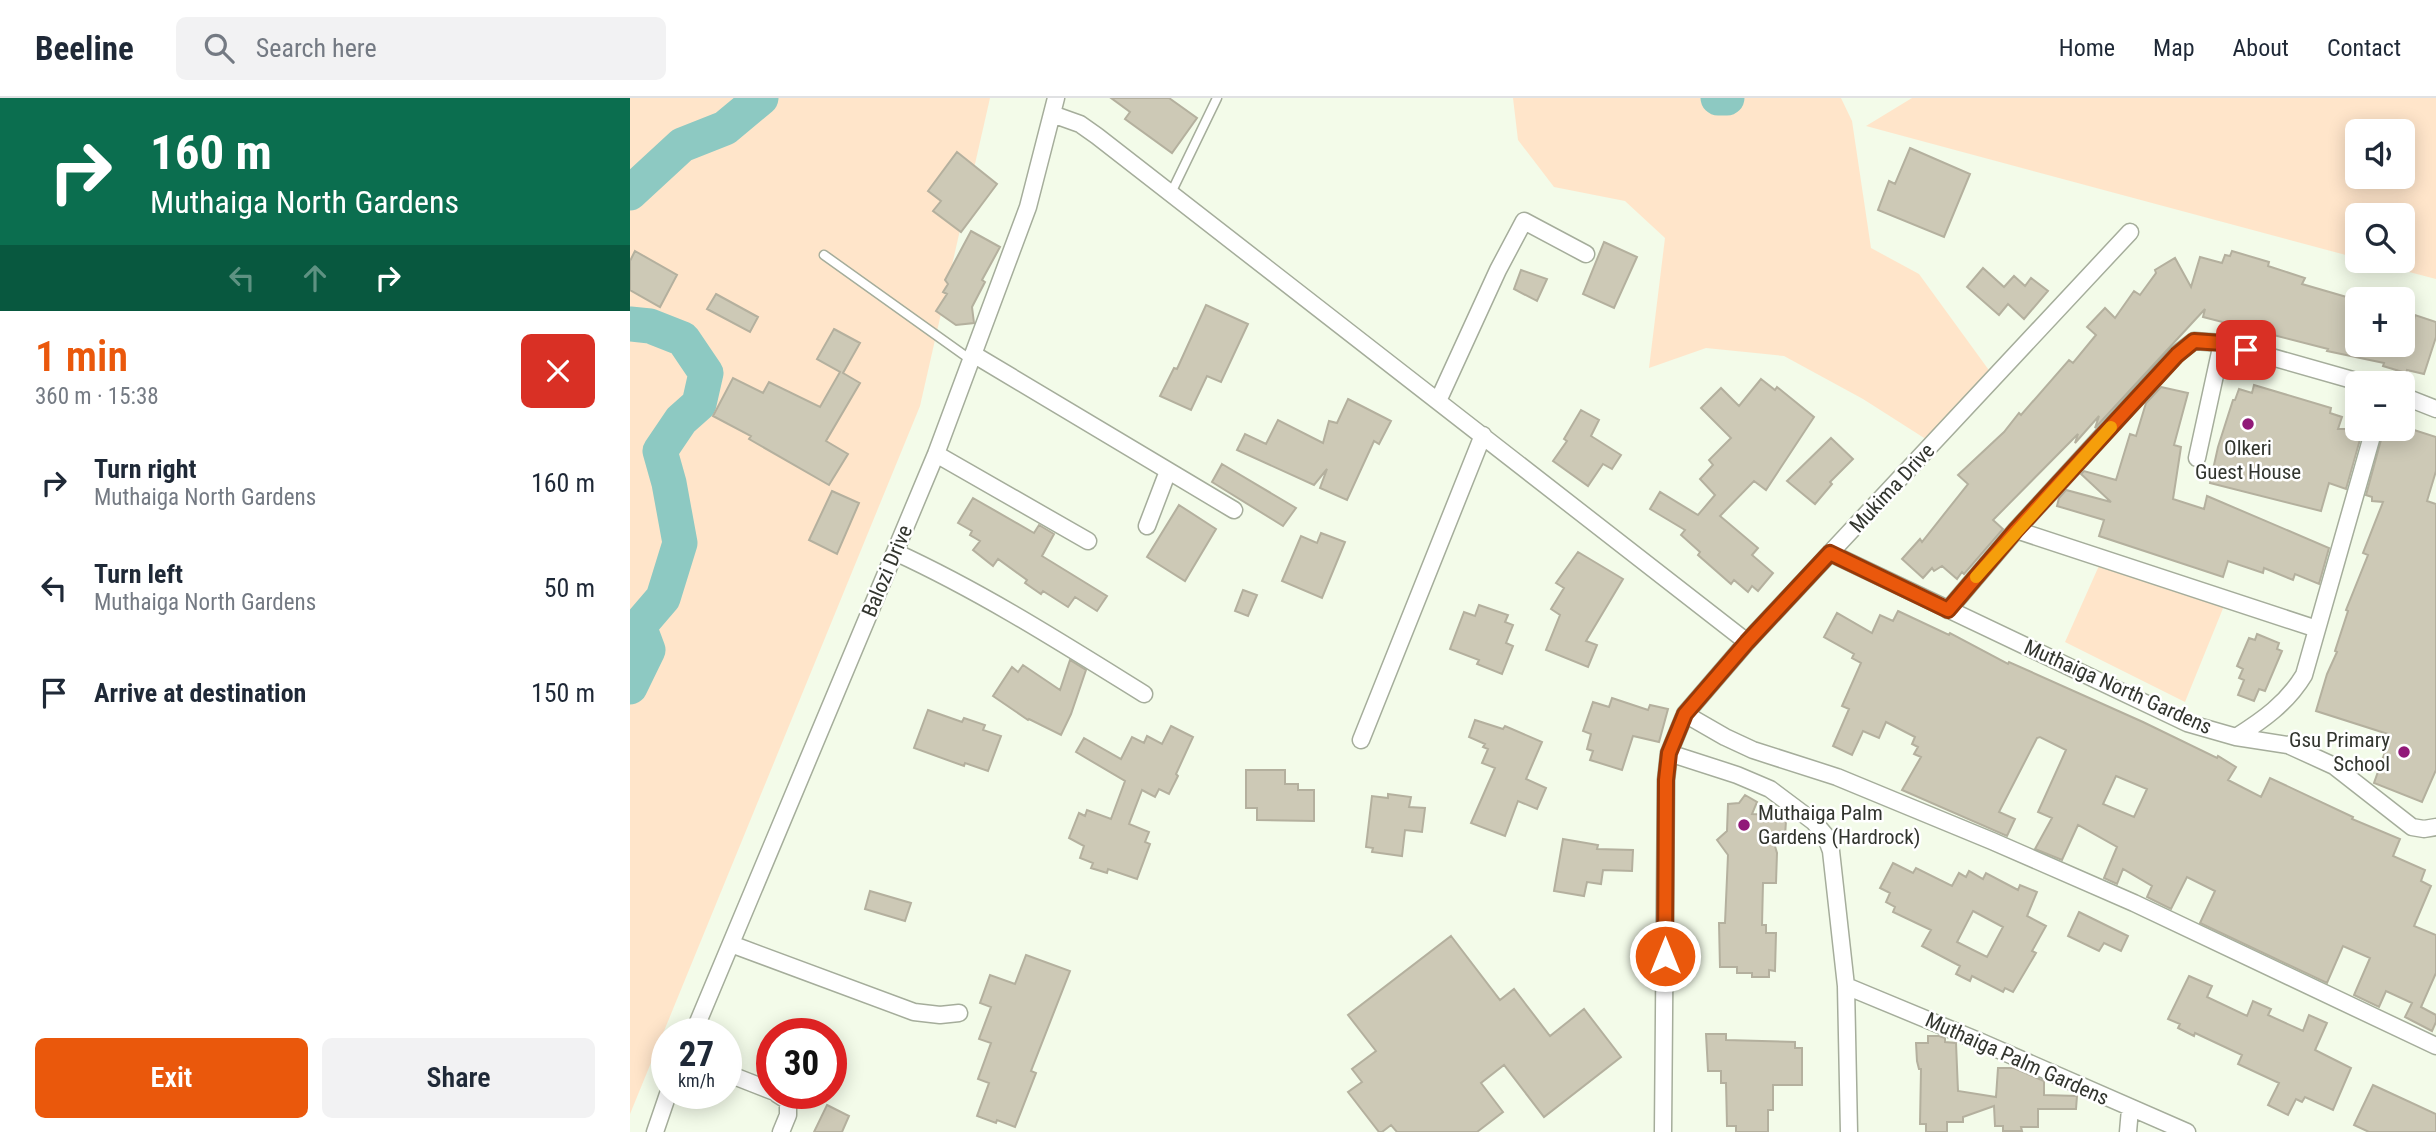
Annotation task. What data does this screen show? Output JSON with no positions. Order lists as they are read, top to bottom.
{
  "streets": {
    "street": [
      "Mukima Drive",
      "Balozi Drive",
      "Muthaiga North Gardens",
      "Muthaiga Palm Gardens"
    ]
  },
  "crossings": [
    ["Mukima Drive", "Muthaiga North Gardens"]
  ],
  "places": ["Olkeri Guest House", "Gsu Primary School", "Muthaiga Palm Gardens (Hardrock)"],
  "page": {
    "header": "Beeline",
    "search": "Search here",
    "nav": [
      "Home",
      "Map",
      "About",
      "Contact"
    ],
    "turn": ["160 m", "Muthaiga North Gardens"],
    "map_buttons": ["+", "−"],
    "heading": ["1 min", "360 m · 15:38"],
    "list": [
      {
        "name": "Turn right",
        "note": "Muthaiga North Gardens",
        "value": "160 m"
      },
      {
        "name": "Turn left",
        "note": "Muthaiga North Gardens",
        "value": "50 m"
      },
      {
        "name": "Arrive at destination",
        "value": "150 m"
      }
    ],
    "speed": "27 km/h",
    "limit": "30",
    "buttons": ["Exit", "Share"]
  }
}
